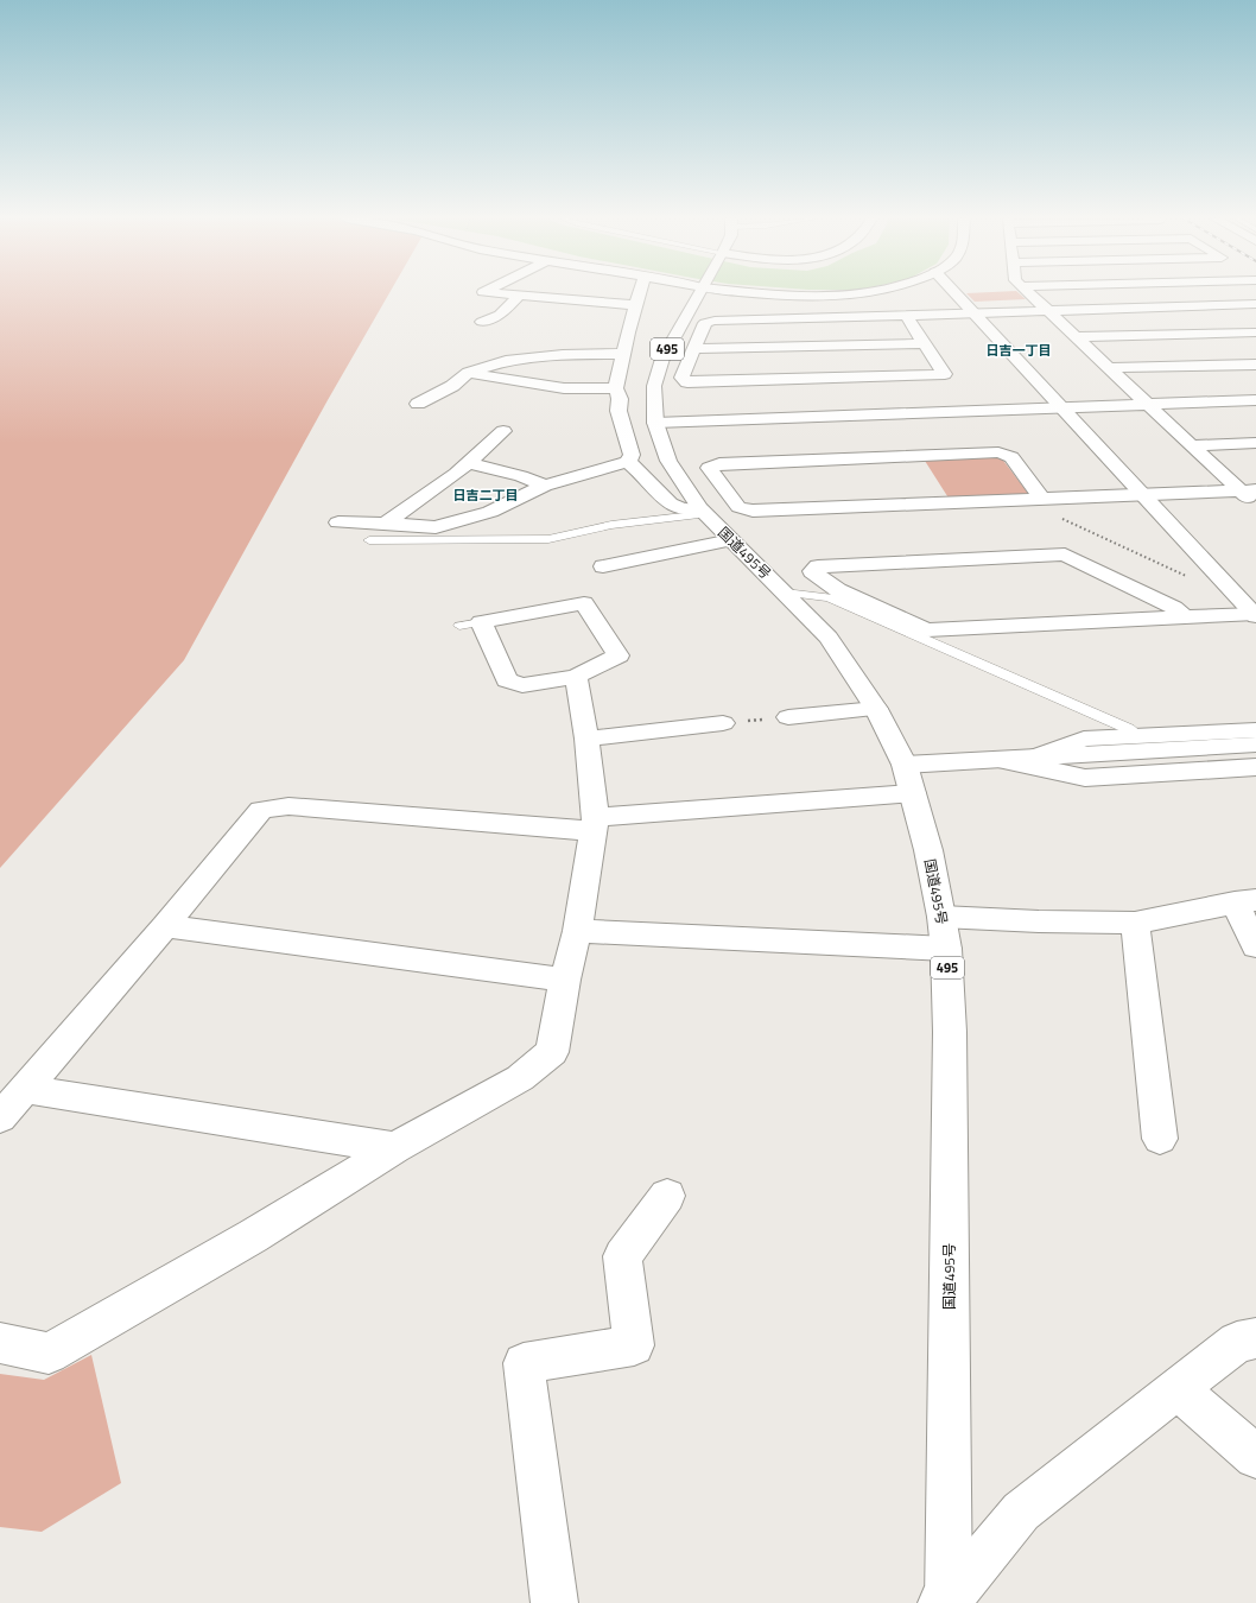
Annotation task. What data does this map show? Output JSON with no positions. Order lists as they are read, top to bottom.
{
  "streets": {
    "main road": ["495", "国道495号"]
  },
  "districts": ["日吉一丁目", "日吉二丁目"]
}
